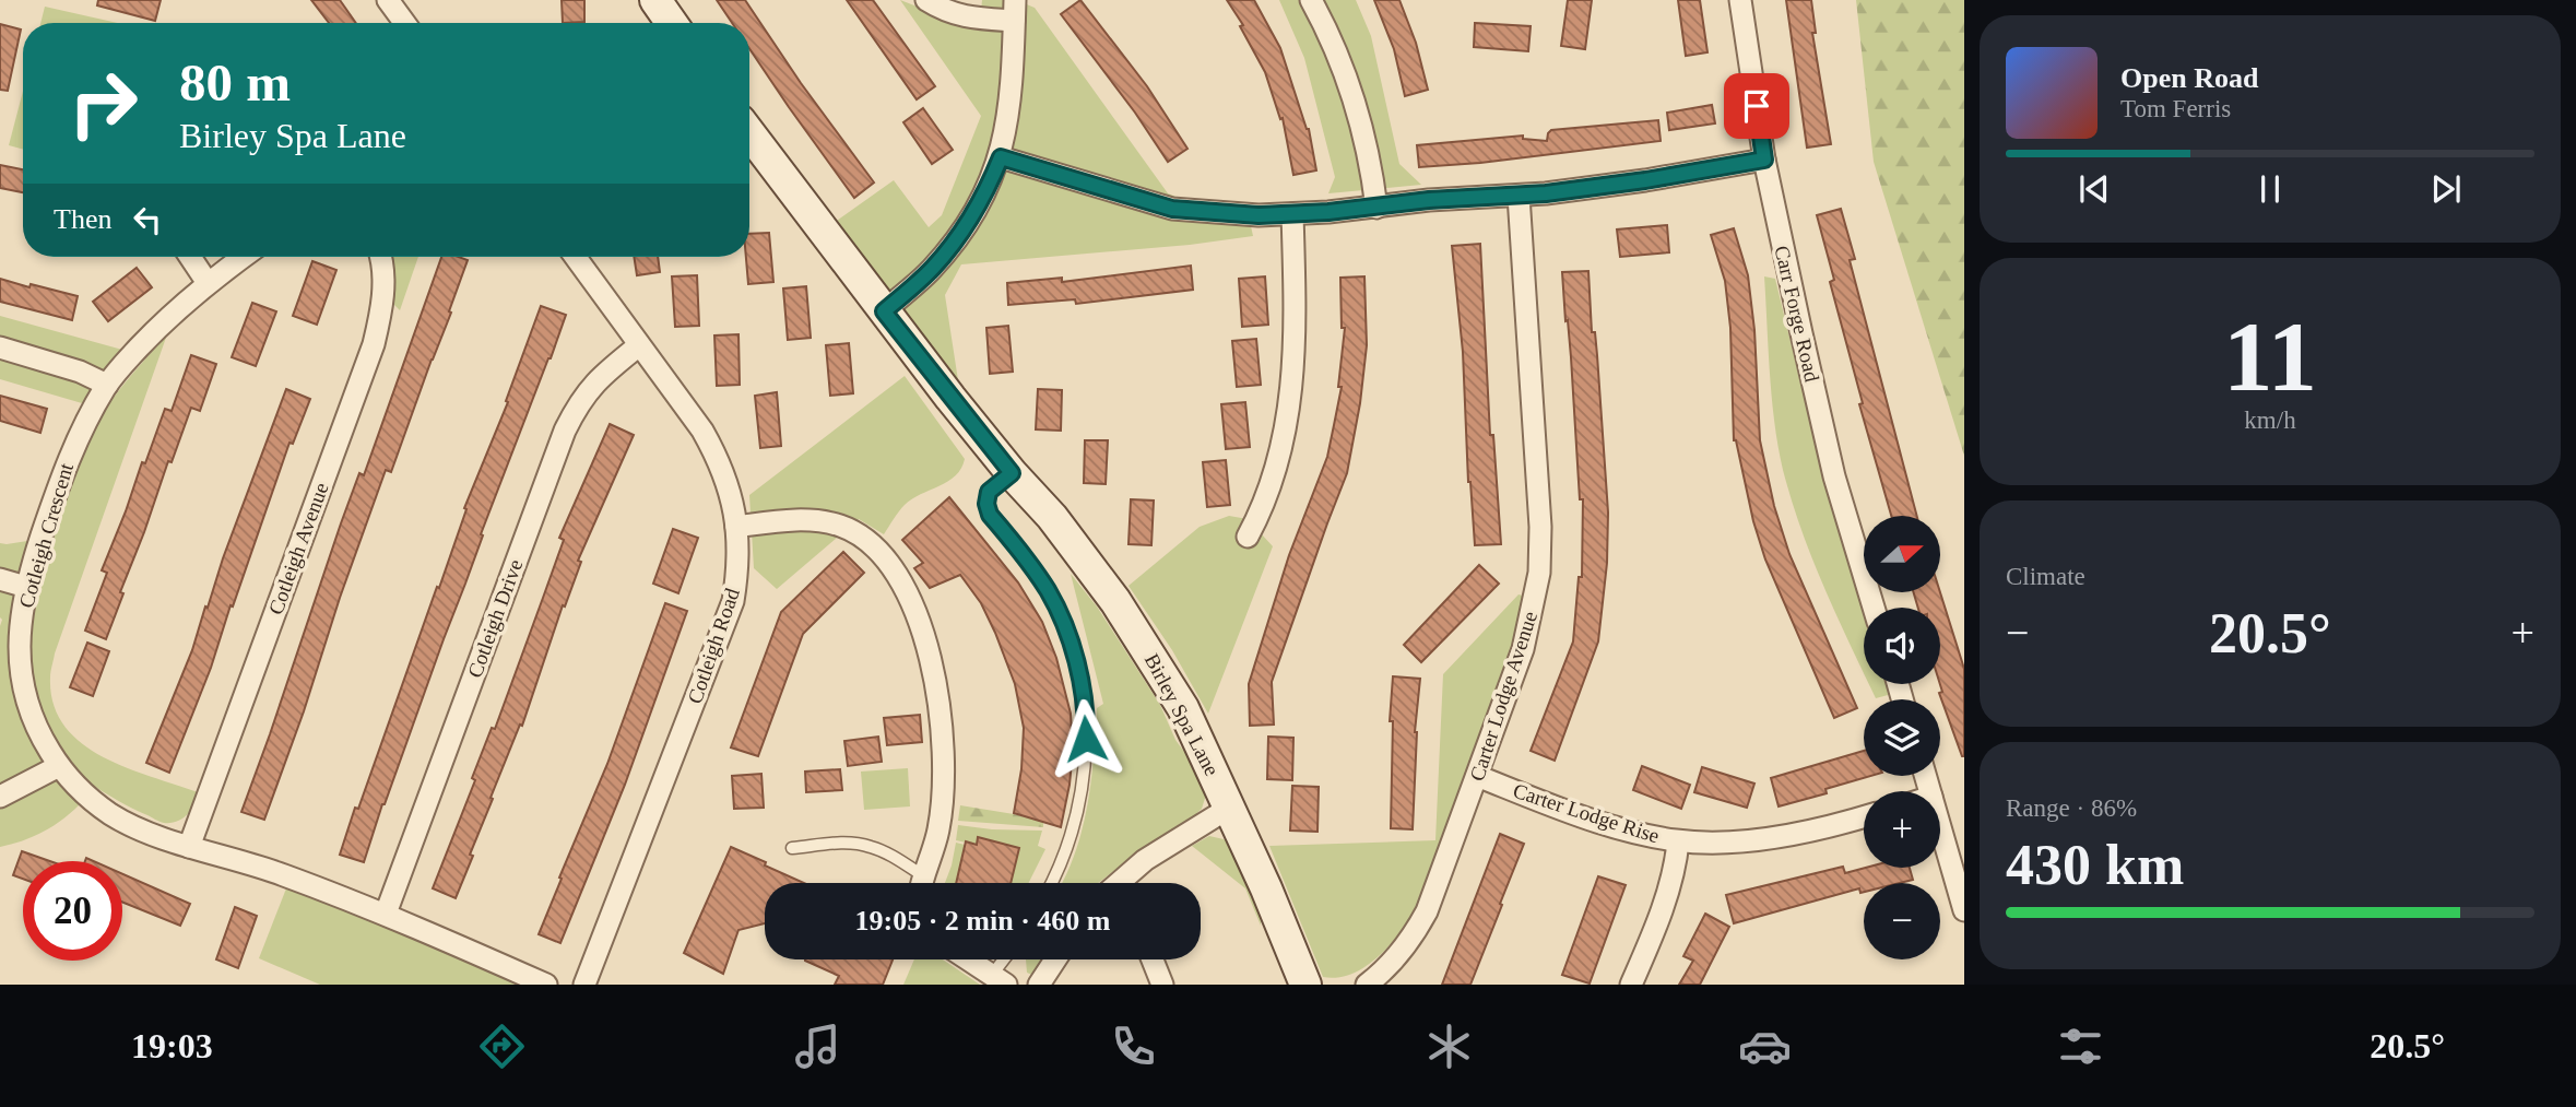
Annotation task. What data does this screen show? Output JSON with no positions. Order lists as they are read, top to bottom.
{
  "streets": {
    "street": [
      "Carr Forge Road",
      "Cotleigh Crescent",
      "Cotleigh Avenue",
      "Cotleigh Drive",
      "Cotleigh Road",
      "Carter Lodge Avenue",
      "Birley Spa Lane",
      "Carter Lodge Rise"
    ]
  },
  "crossings": [
    ["Cotleigh Crescent", "Cotleigh Avenue"],
    ["Cotleigh Crescent", "Cotleigh Drive"],
    ["Cotleigh Drive", "Cotleigh Road"],
    ["Carter Lodge Avenue", "Carter Lodge Rise"]
  ],
  "north": "right",
  "page": {
    "turn": ["80 m", "Birley Spa Lane"],
    "song": ["Open Road", "Tom Ferris"],
    "then": "Then",
    "tile": [
      ["11", "km/h"],
      "Climate",
      ["Range · 86%", "430 km"]
    ],
    "map_buttons": ["+", "−"],
    "heat": ["−", "20.5°", "+"],
    "limit": "20",
    "trip": "19:05 · 2 min · 460 m",
    "tabs": ["19:03", "20.5°"]
  }
}
